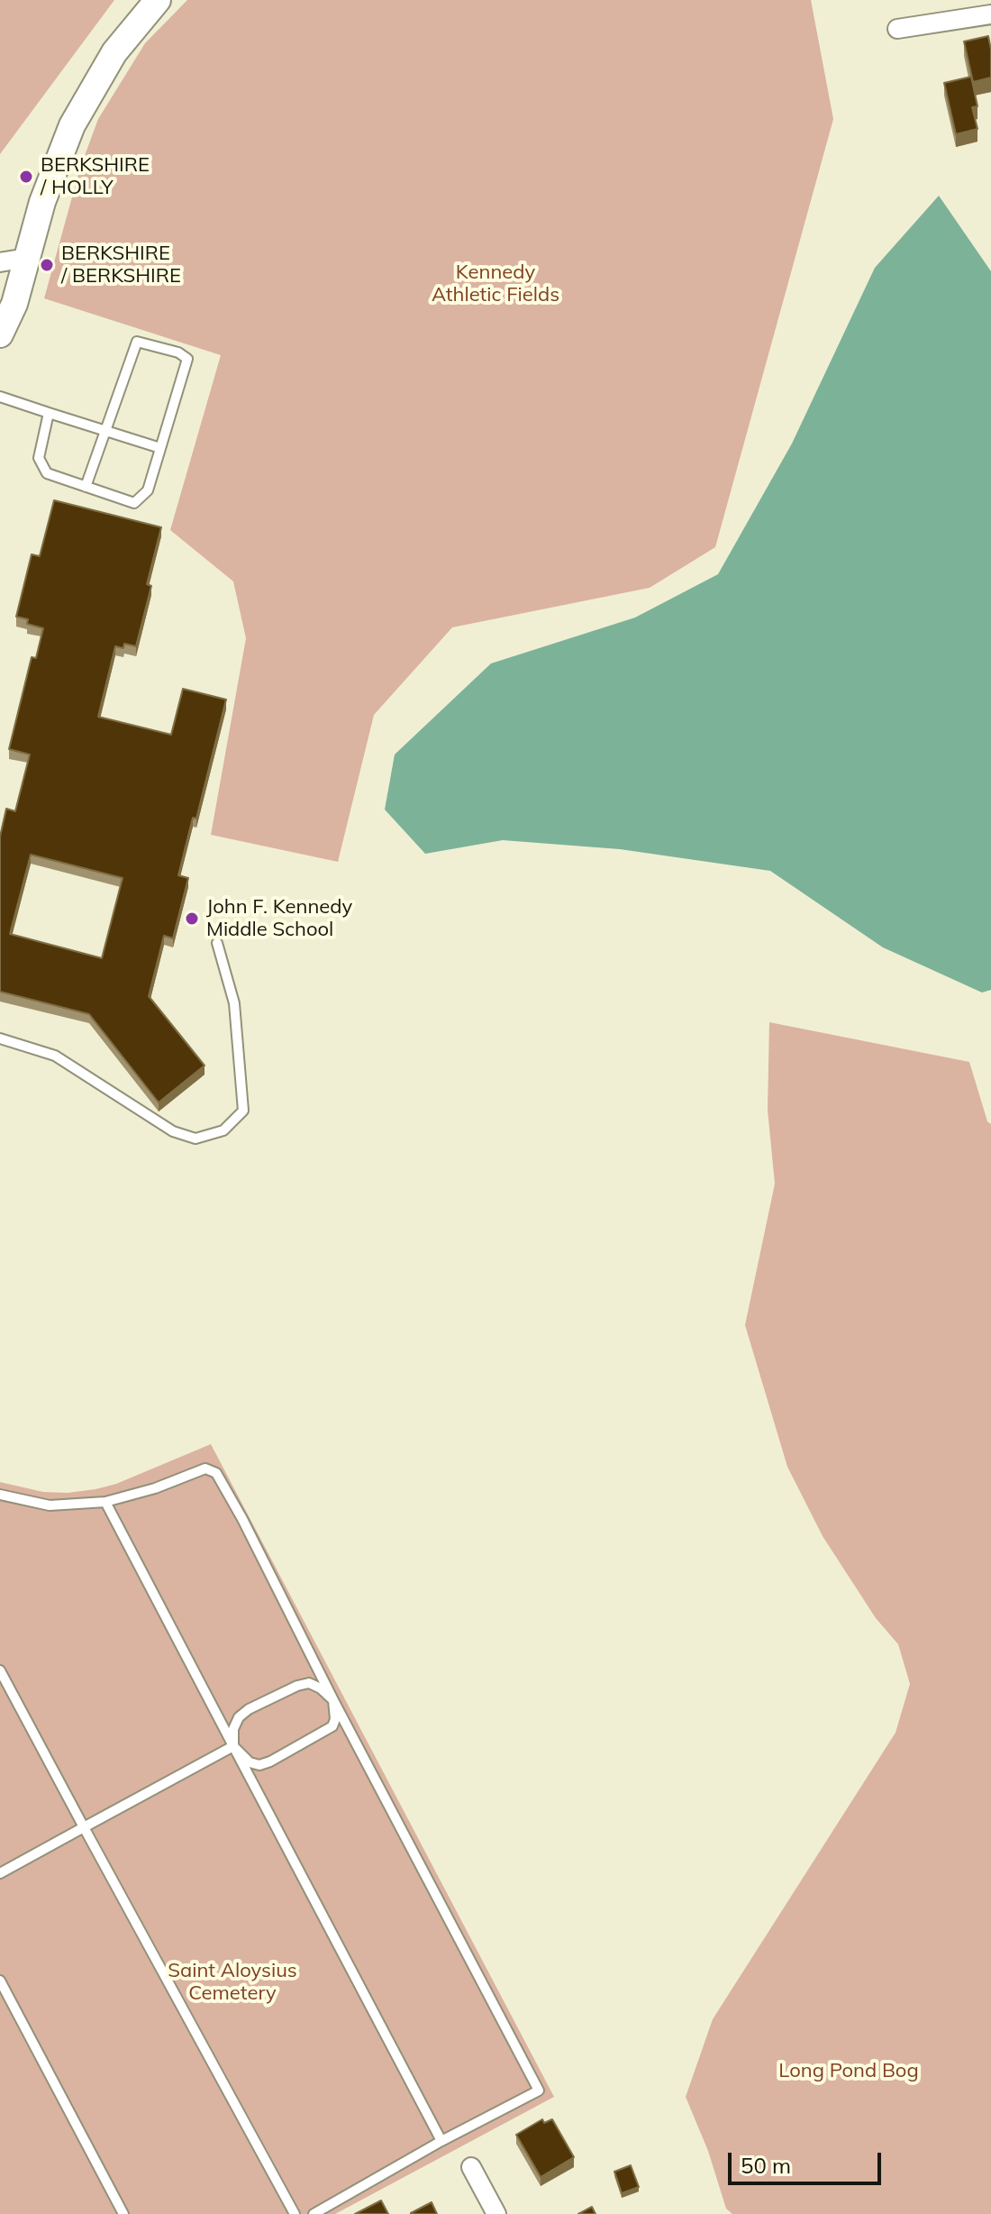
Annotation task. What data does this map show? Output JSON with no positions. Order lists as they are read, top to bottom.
{
  "parks": ["Kennedy Athletic Fields", "Saint Aloysius Cemetery", "Long Pond Bog"],
  "places": ["BERKSHIRE / HOLLY", "BERKSHIRE / BERKSHIRE", "John F. Kennedy Middle School"],
  "scale_bar": "50 m"
}
